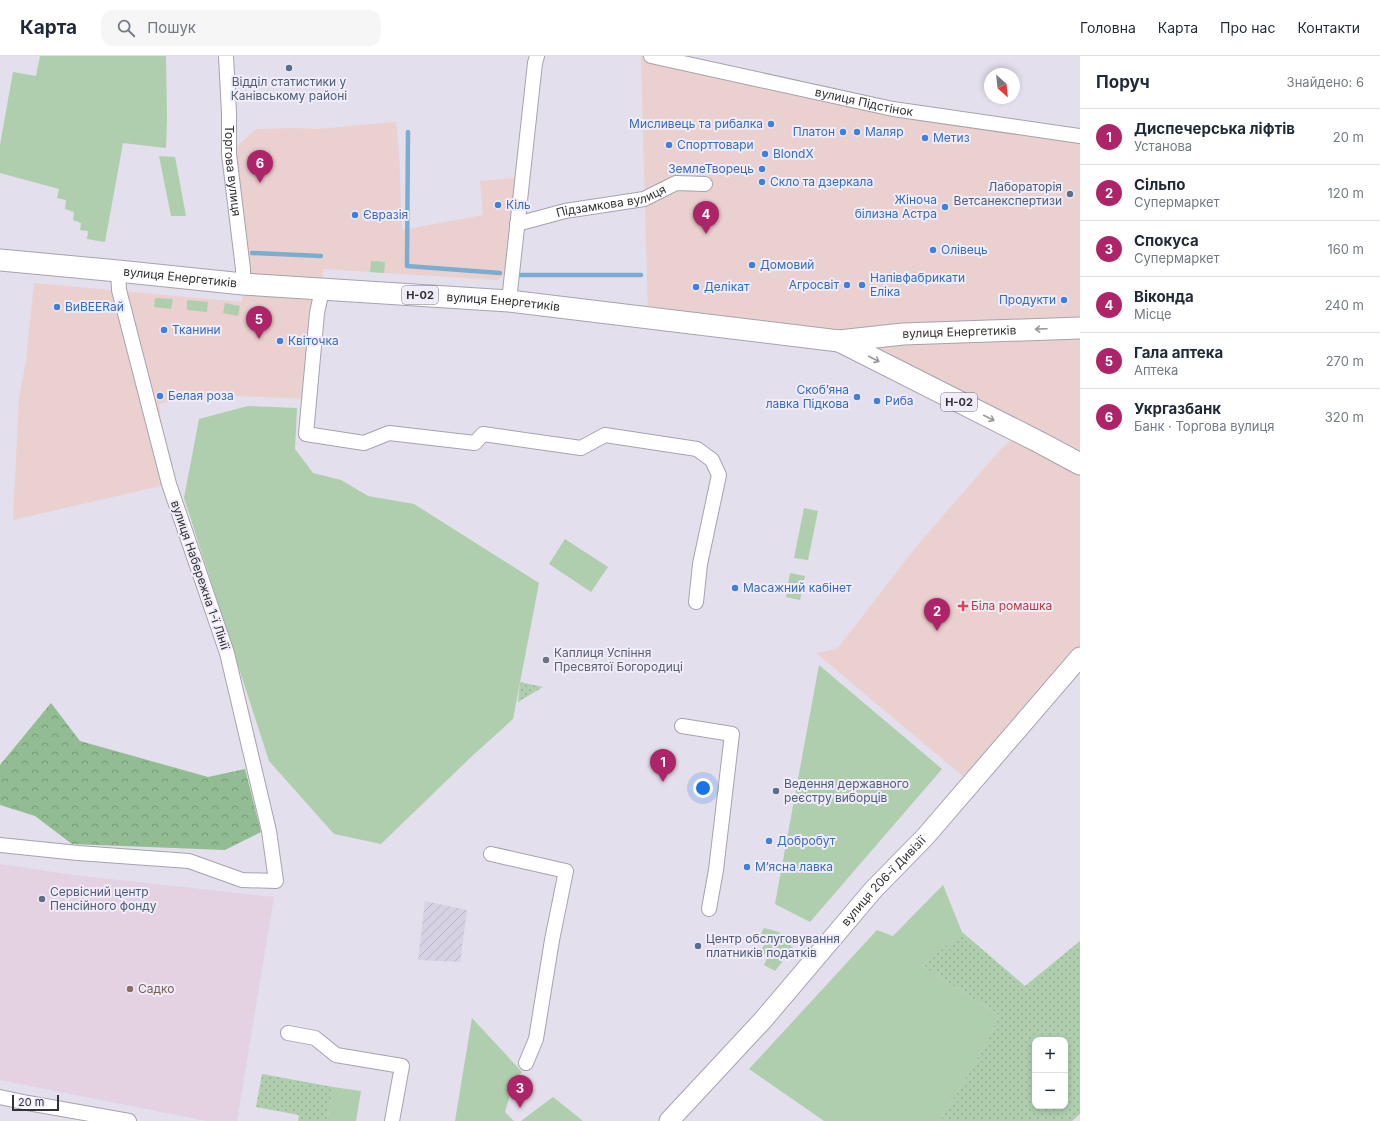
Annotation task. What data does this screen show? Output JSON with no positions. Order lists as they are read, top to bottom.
{
  "streets": {
    "main road": ["вулиця Енергетиків", "Н-02"],
    "street": [
      "вулиця Підстінок",
      "Торгова вулиця",
      "Підзамкова вулиця",
      "вулиця Набережна 1-ї Лінії",
      "вулиця 206-ї Дивізії"
    ]
  },
  "crossings": [
    ["Торгова вулиця", "вулиця Енергетиків"],
    ["вулиця Енергетиків", "вулиця Набережна 1-ї Лінії"]
  ],
  "places": {
    "other": [
      "Відділ статистики у Канівському районі",
      "Мисливець та рибалка",
      "Платон",
      "Маляр",
      "Метиз",
      "Спорттовари",
      "BlondX",
      "ЗемлеТворець",
      "Скло та дзеркала",
      "Лабораторія Ветсанекспертизи",
      "Кіль",
      "Жіноча білизна Астра",
      "Євразія",
      "Олівець",
      "Домовий",
      "Агросвіт",
      "Напівфабрикати Еліка",
      "Делікат",
      "Продукти",
      "ВиBEERай",
      "Тканини",
      "Квіточка",
      "Белая роза",
      "Скоб’яна лавка Підкова",
      "Риба",
      "Масажний кабінет",
      "Каплиця Успіння Пресвятої Богородиці",
      "Ведення державного реєстру виборців",
      "Добробут",
      "М’ясна лавка",
      "Сервісний центр Пенсійного фонду",
      "Центр обслуговування платників податків",
      "Садко"
    ],
    "health": ["Біла ромашка"]
  },
  "scale_bar": "20 m",
  "north": "bottom right",
  "page": {
    "header": "Карта",
    "search": "Пошук",
    "nav": [
      "Головна",
      "Карта",
      "Про нас",
      "Контакти"
    ],
    "heading": ["Поруч", "Знайдено: 6"],
    "list": [
      {
        "mark": "1",
        "name": "Диспечерська ліфтів",
        "note": "Установа",
        "value": "20 m"
      },
      {
        "mark": "2",
        "name": "Сільпо",
        "note": "Супермаркет",
        "value": "120 m"
      },
      {
        "mark": "3",
        "name": "Спокуса",
        "note": "Супермаркет",
        "value": "160 m"
      },
      {
        "mark": "4",
        "name": "Віконда",
        "note": "Місце",
        "value": "240 m"
      },
      {
        "mark": "5",
        "name": "Гала аптека",
        "note": "Аптека",
        "value": "270 m"
      },
      {
        "mark": "6",
        "name": "Укргазбанк",
        "note": "Банк · Торгова вулиця",
        "value": "320 m"
      }
    ],
    "pins": [
      "6",
      "4",
      "5",
      "2",
      "1",
      "3"
    ],
    "map_buttons": ["+", "−"],
    "scale": "20 m"
  }
}
